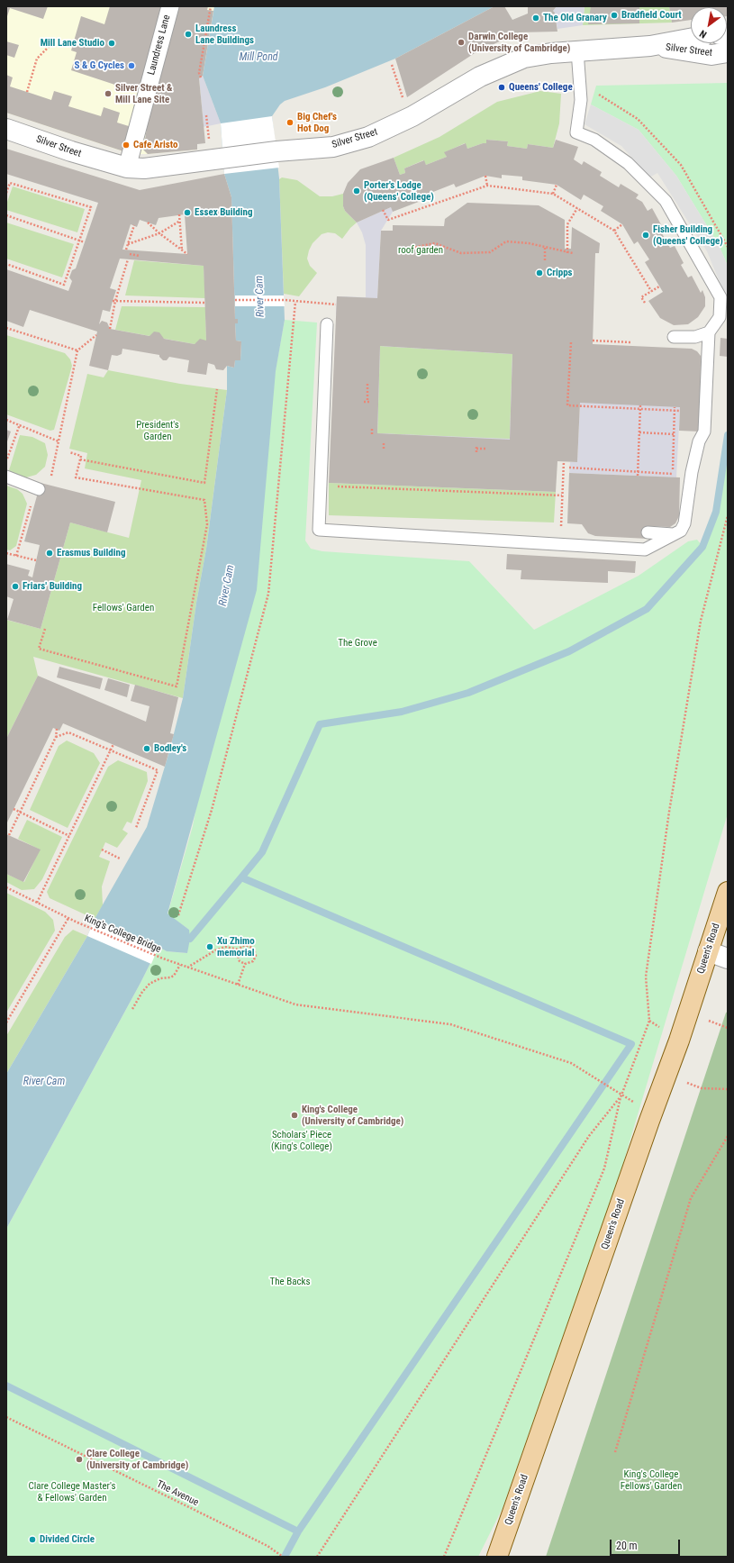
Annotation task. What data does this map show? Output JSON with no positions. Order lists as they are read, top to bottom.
{
  "streets": {
    "main road": ["Queen's Road"],
    "street": ["Laundress Lane", "Silver Street"],
    "path": ["King's College Bridge", "The Avenue"]
  },
  "crossings": [
    ["Laundress Lane", "Silver Street"]
  ],
  "water": ["Mill Pond", "River Cam"],
  "parks": [
    "roof garden",
    "President's Garden",
    "Fellows' Garden",
    "The Grove",
    "Scholars' Piece (King's College)",
    "The Backs",
    "King's College Fellows' Garden",
    "Clare College Master's & Fellows' Garden"
  ],
  "places": [
    "Bradfield Court",
    "The Old Granary",
    "Laundress Lane Buildings",
    "Darwin College (University of Cambridge)",
    "Mill Lane Studio",
    "S & G Cycles",
    "Queens' College",
    "Silver Street & Mill Lane Site",
    "Big Chef's Hot Dog",
    "Cafe Aristo",
    "Porter's Lodge (Queens' College)",
    "Essex Building",
    "Fisher Building (Queens' College)",
    "Cripps",
    "Erasmus Building",
    "Friars' Building",
    "Bodley's",
    "Xu Zhimo memorial",
    "King's College (University of Cambridge)",
    "Clare College (University of Cambridge)",
    "Divided Circle"
  ],
  "scale_bar": "20 m",
  "north": "bottom left"
}
